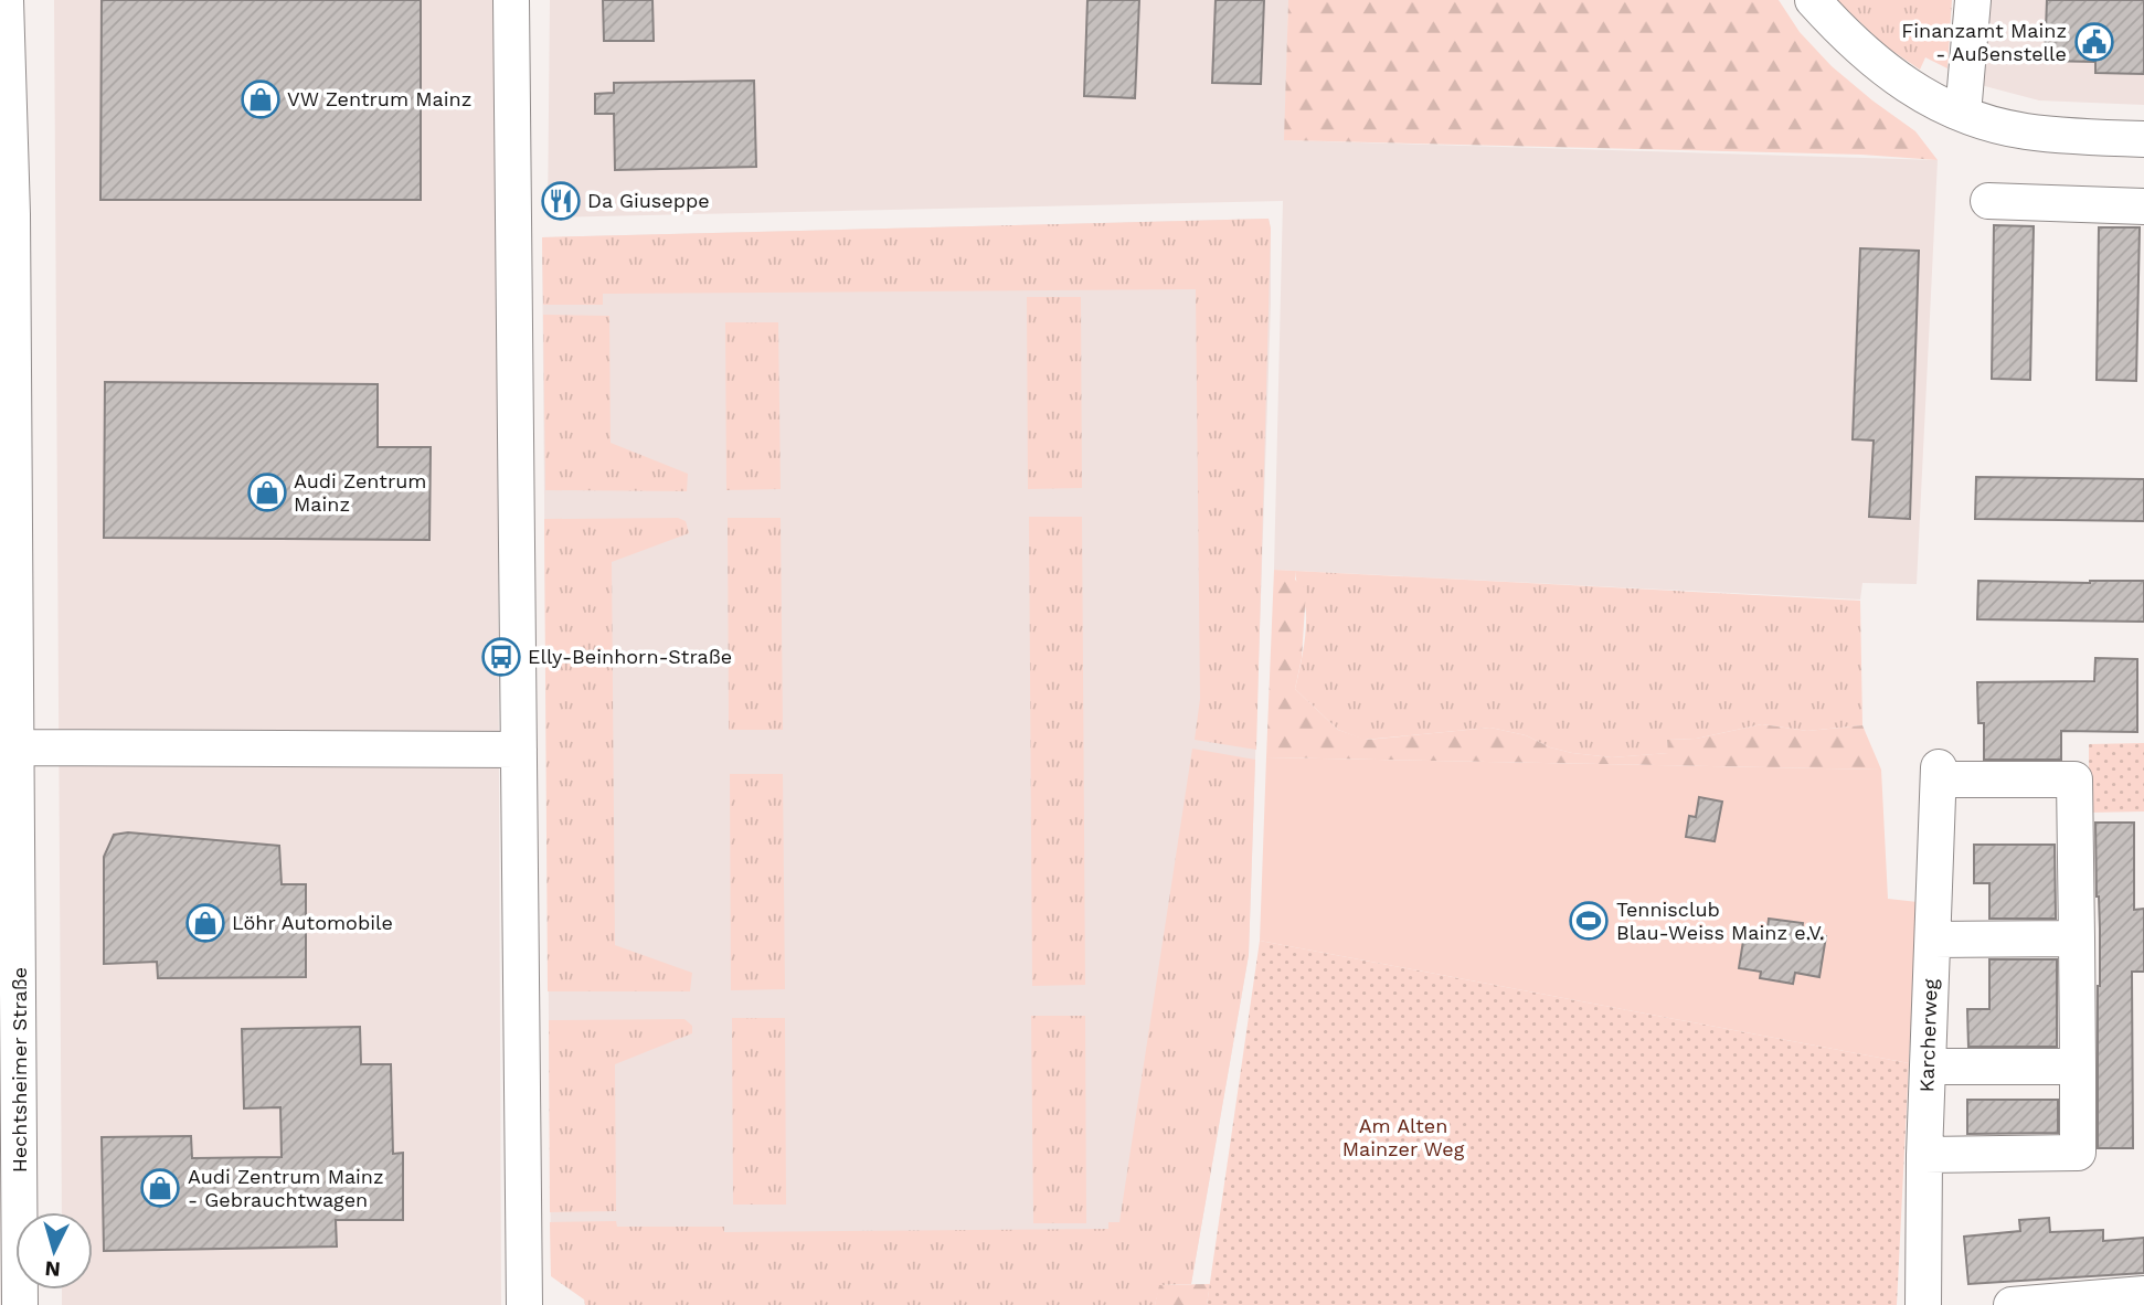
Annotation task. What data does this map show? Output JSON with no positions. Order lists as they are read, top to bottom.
{
  "streets": {
    "street": ["Karcherweg", "Hechtsheimer Straße"]
  },
  "parks": ["Am Alten Mainzer Weg"],
  "places": {
    "public building": ["Finanzamt Mainz - Außenstelle"],
    "shop": [
      "VW Zentrum Mainz",
      "Audi Zentrum Mainz",
      "Löhr Automobile",
      "Audi Zentrum Mainz - Gebrauchtwagen"
    ],
    "restaurant": ["Da Giuseppe"],
    "bus stop": ["Elly-Beinhorn-Straße"],
    "sports": ["Tennisclub Blau-Weiss Mainz e.V."]
  },
  "north": "bottom"
}
